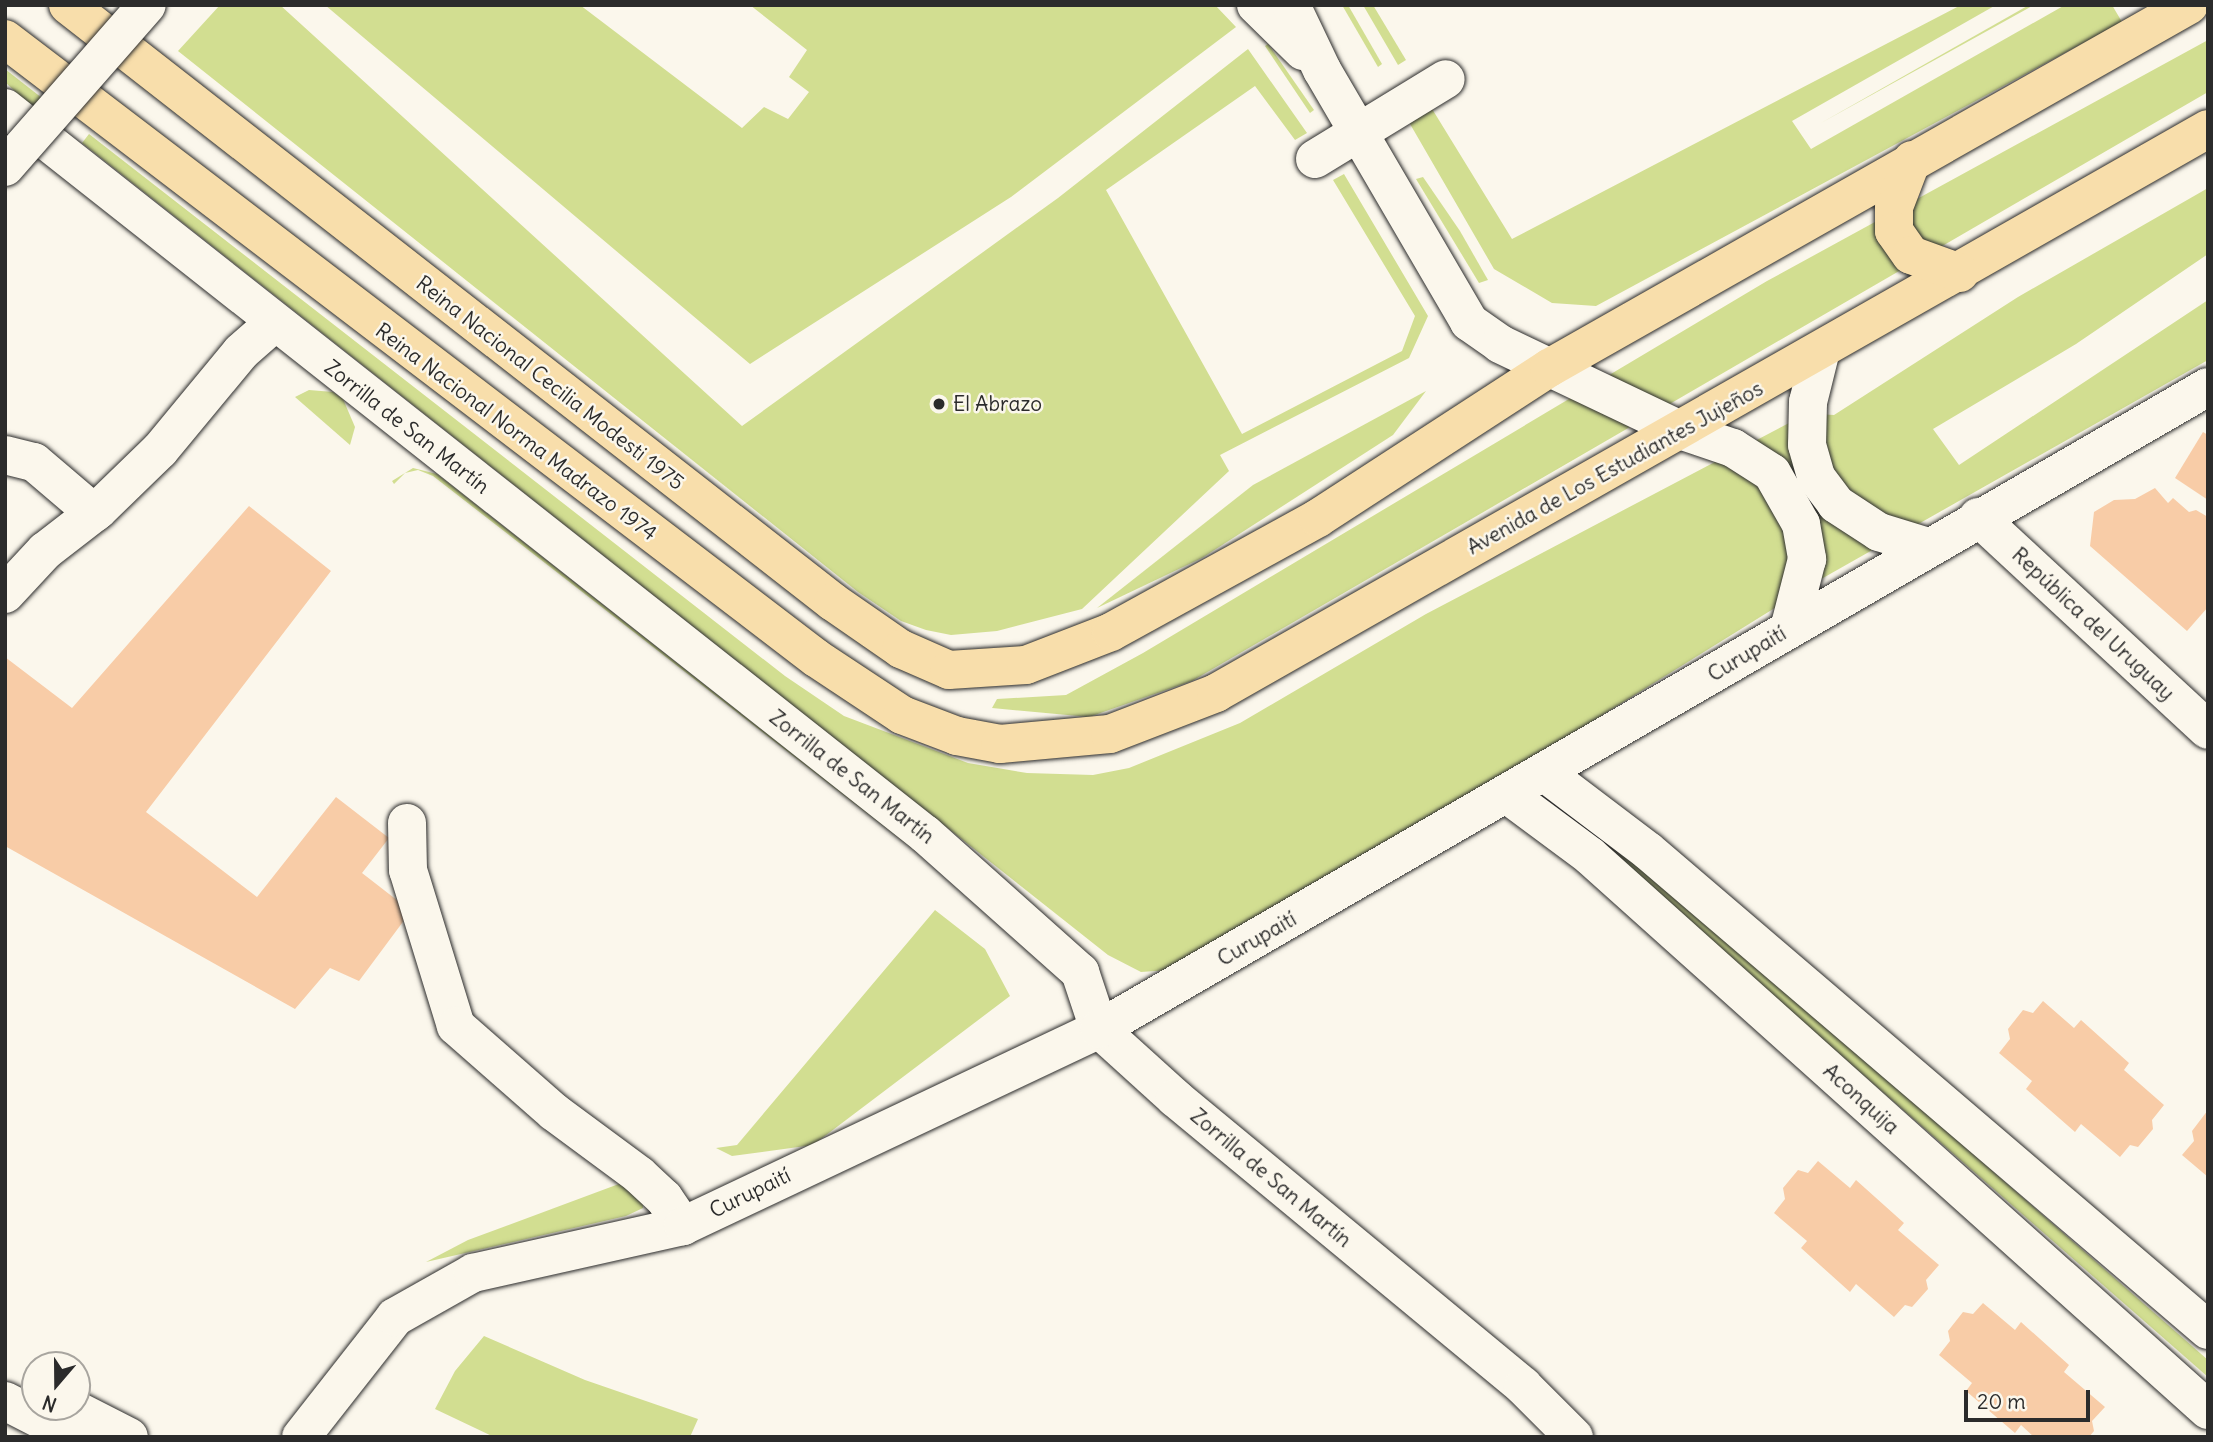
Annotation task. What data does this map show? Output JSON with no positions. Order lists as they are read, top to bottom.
{
  "streets": {
    "main road": ["Reina Nacional Cecilia Modesti 1975", "Reina Nacional Norma Madrazo 1974", "Avenida de Los Estudiantes Jujeños"],
    "street": [
      "Zorrilla de San Martín",
      "República del Uruguay",
      "Curupaití",
      "Aconquija"
    ]
  },
  "crossings": [
    ["Zorrilla de San Martín", "Curupaití"],
    ["Reina Nacional Norma Madrazo 1974", "Avenida de Los Estudiantes Jujeños"],
    ["República del Uruguay", "Curupaití"],
    ["Curupaití", "Aconquija"]
  ],
  "places": ["El Abrazo"],
  "scale_bar": "20 m",
  "north": "bottom"
}
